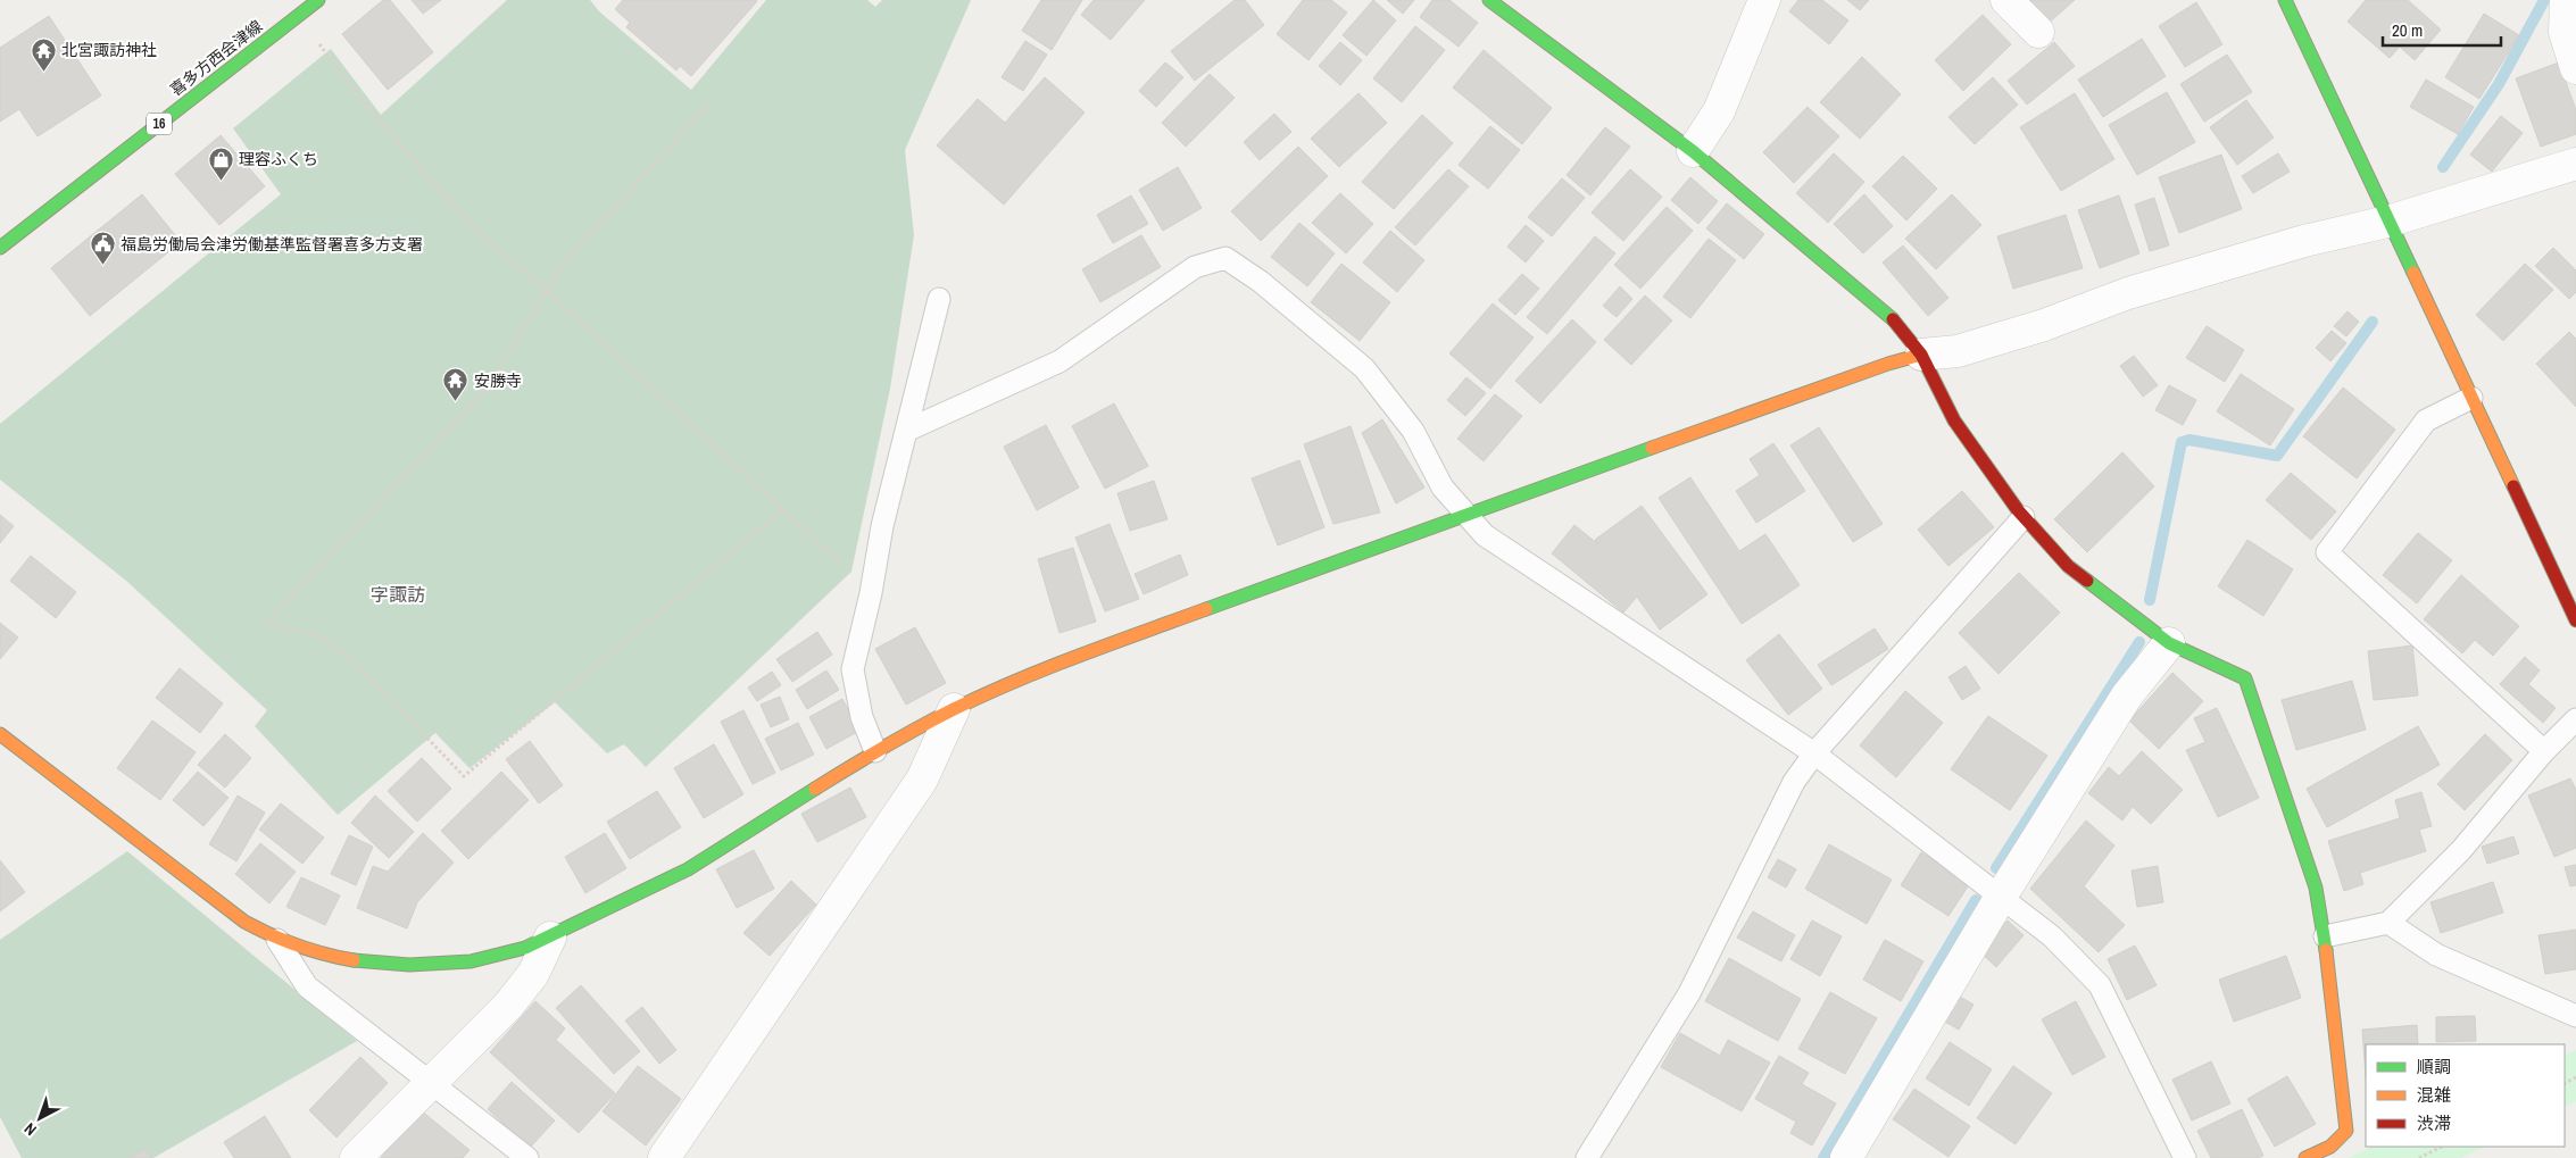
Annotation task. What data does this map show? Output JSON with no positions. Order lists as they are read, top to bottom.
{
  "streets": {
    "street": ["喜多方西会津線", "16"]
  },
  "districts": ["字諏訪"],
  "places": {
    "temple": ["北宮諏訪神社", "安勝寺"],
    "shop": ["理容ふくち"],
    "public building": ["福島労働局会津労働基準監督署喜多方支署"]
  },
  "legend": ["順調", "混雑", "渋滞"],
  "scale_bar": "20 m",
  "north": "bottom left"
}
